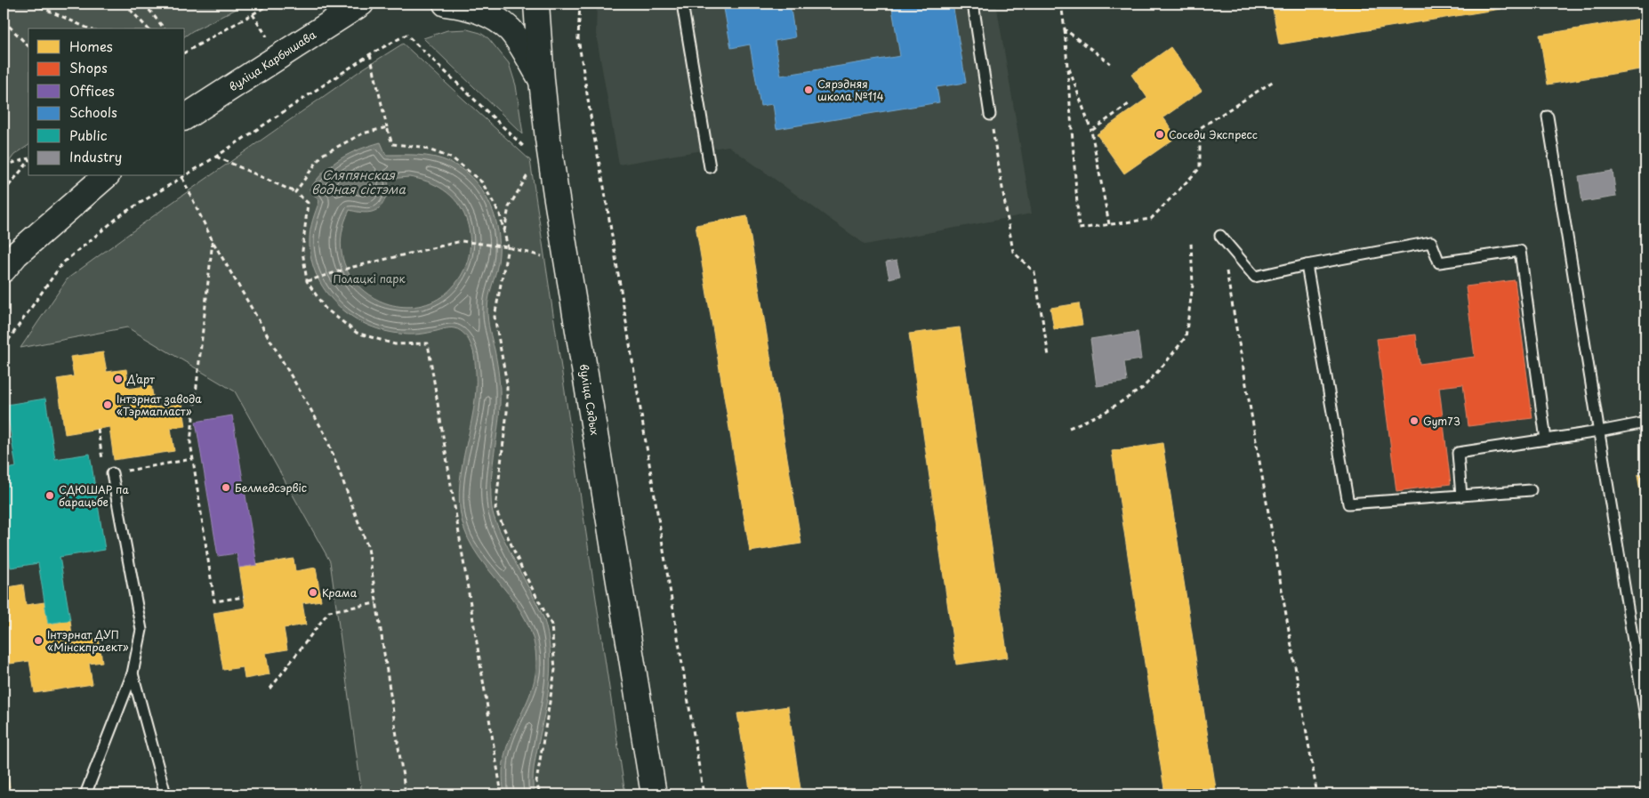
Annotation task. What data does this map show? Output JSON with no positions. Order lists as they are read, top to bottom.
{
  "streets": {
    "street": ["вуліца Карбышава", "вуліца Сядых"]
  },
  "water": ["Сляпянская водная сістэма"],
  "parks": ["Полацкі парк"],
  "places": [
    "Сярэдняя школа №114",
    "Соседи Экспресс",
    "Дʼарт",
    "Інтэрнат завода «Тэрмапласт»",
    "Gym73",
    "Белмедсэрвіс",
    "СДЮШАР па барацьбе",
    "Крама",
    "Інтэрнат ДУП «Мінскпраект»"
  ],
  "legend": [
    "Homes",
    "Shops",
    "Offices",
    "Schools",
    "Public",
    "Industry"
  ]
}
